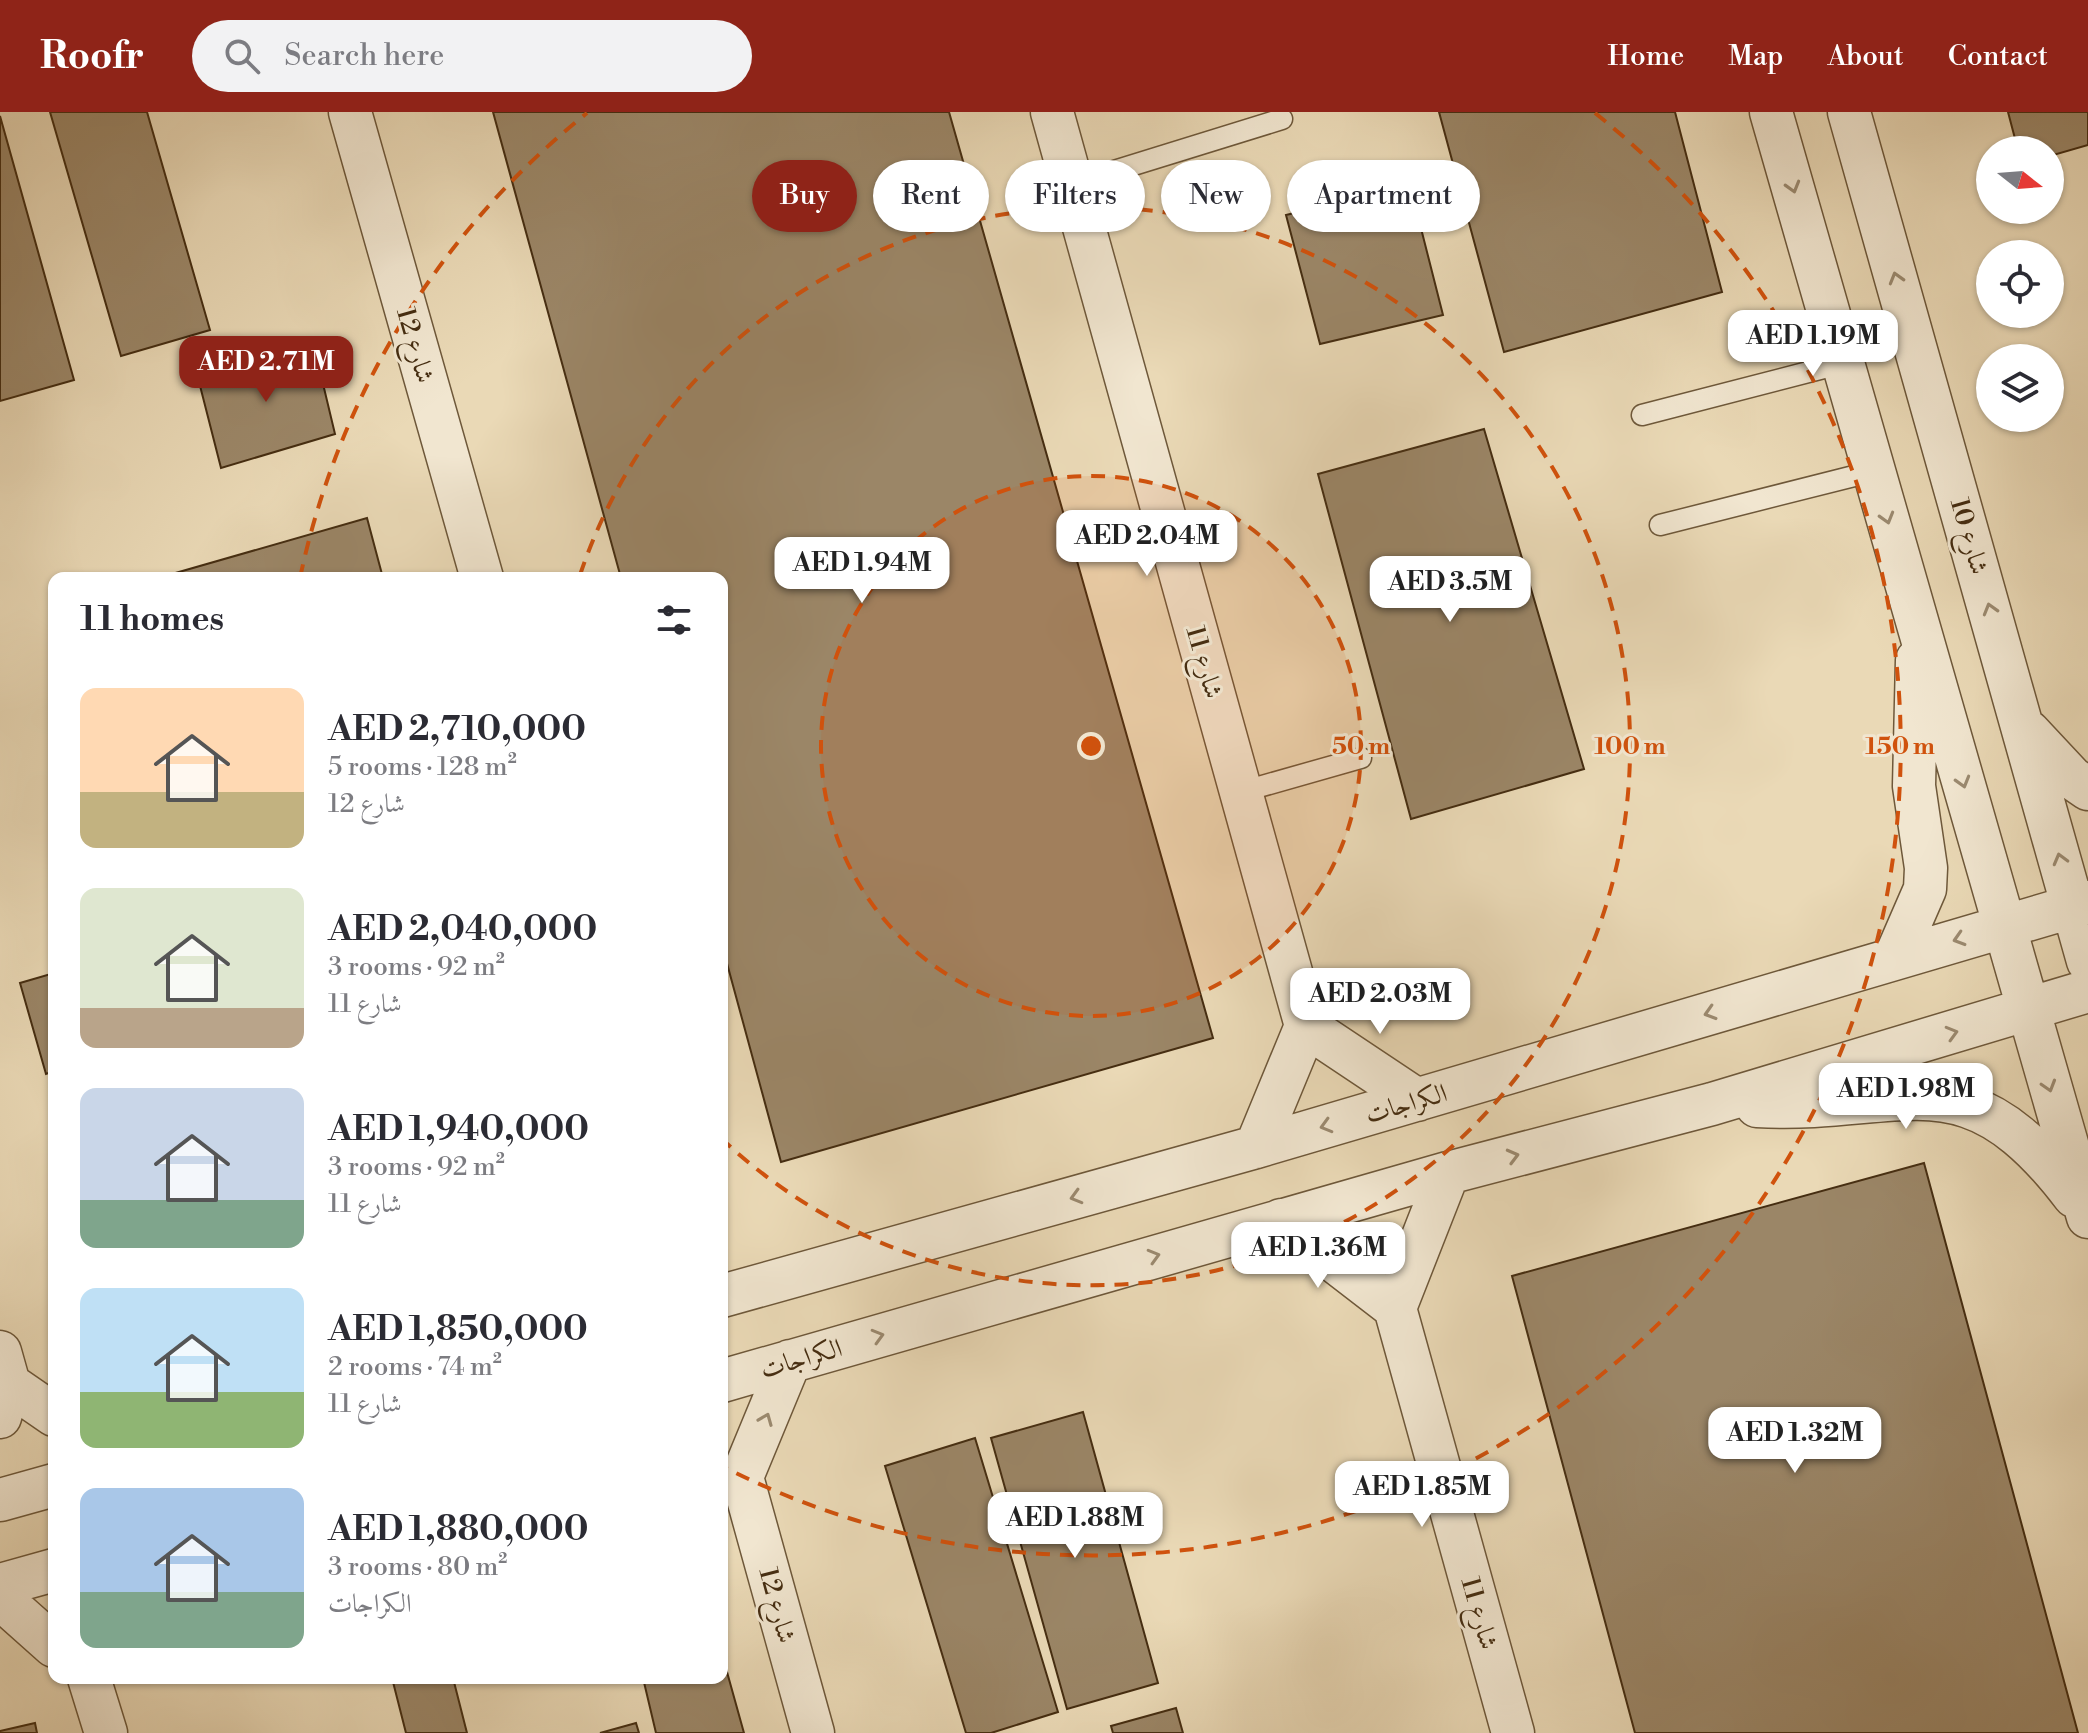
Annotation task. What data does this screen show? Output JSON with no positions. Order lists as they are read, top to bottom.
{
  "streets": {
    "street": [
      "شارع 12",
      "شارع 10",
      "شارع 11",
      "الكراجات"
    ]
  },
  "crossings": [
    ["شارع 12", "الكراجات"],
    ["شارع 10", "الكراجات"]
  ],
  "north": "right",
  "page": {
    "header": "Roofr",
    "search": "Search here",
    "nav": [
      "Home",
      "Map",
      "About",
      "Contact"
    ],
    "chip": [
      "Buy",
      "Rent",
      "Filters",
      "New",
      "Apartment"
    ],
    "price": [
      "AED 1.19M",
      "AED 2.71M",
      "AED 2.04M",
      "AED 1.94M",
      "AED 3.5M",
      "AED 2.03M",
      "AED 1.98M",
      "AED 1.36M",
      "AED 1.32M",
      "AED 1.85M",
      "AED 1.88M"
    ],
    "heading": "11 homes",
    "list": [
      {
        "name": "AED 2,710,000",
        "note": "5 rooms · 128 m² · شارع 12"
      },
      {
        "name": "AED 2,040,000",
        "note": "3 rooms · 92 m² · شارع 11"
      },
      {
        "name": "AED 1,940,000",
        "note": "3 rooms · 92 m² · شارع 11"
      },
      {
        "name": "AED 1,850,000",
        "note": "2 rooms · 74 m² · شارع 11"
      },
      {
        "name": "AED 1,880,000",
        "note": "3 rooms · 80 m² · الكراجات"
      }
    ]
  },
  "rings": ["50 m", "100 m", "150 m"]
}
